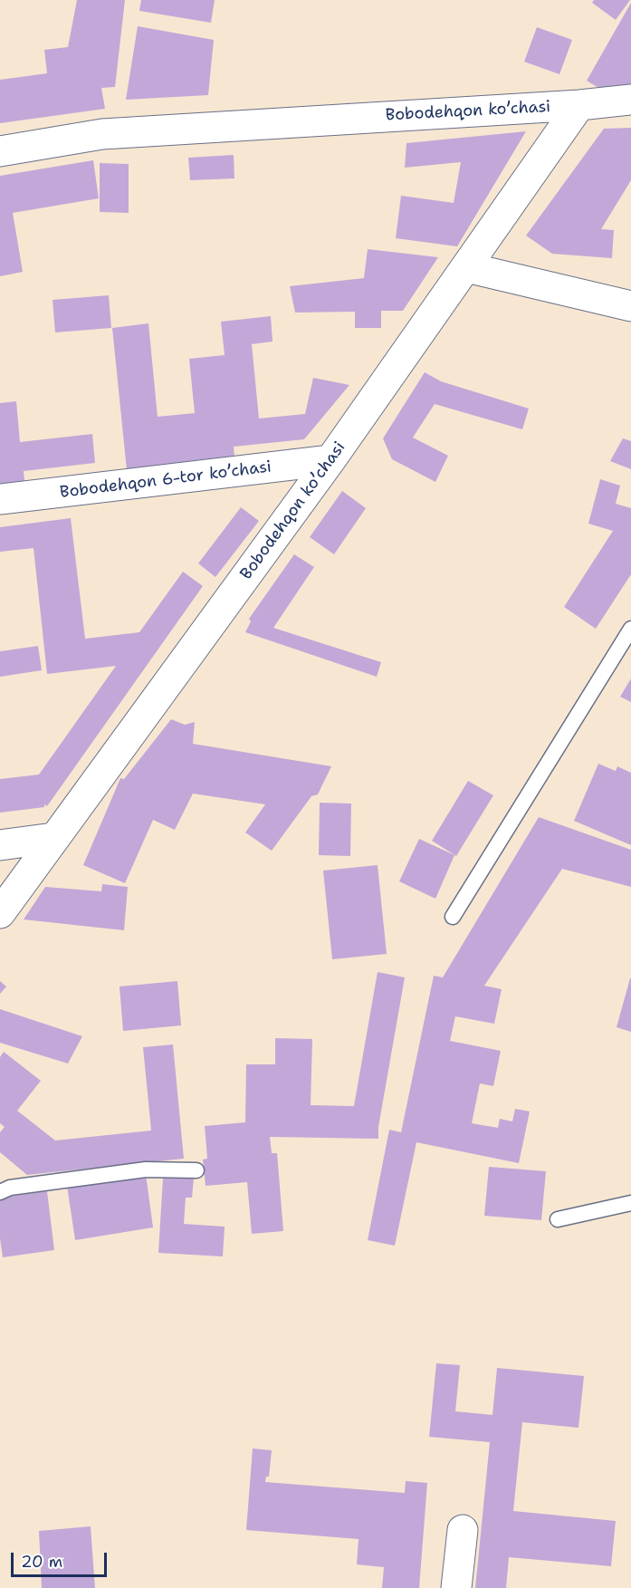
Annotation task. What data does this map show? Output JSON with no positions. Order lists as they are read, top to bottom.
{
  "streets": {
    "street": ["Bobodehqon koʼchasi", "Bobodehqon 6-tor koʼchasi"]
  },
  "crossings": [
    ["Bobodehqon koʼchasi", "Bobodehqon 6-tor koʼchasi"]
  ],
  "scale_bar": "20 m"
}
